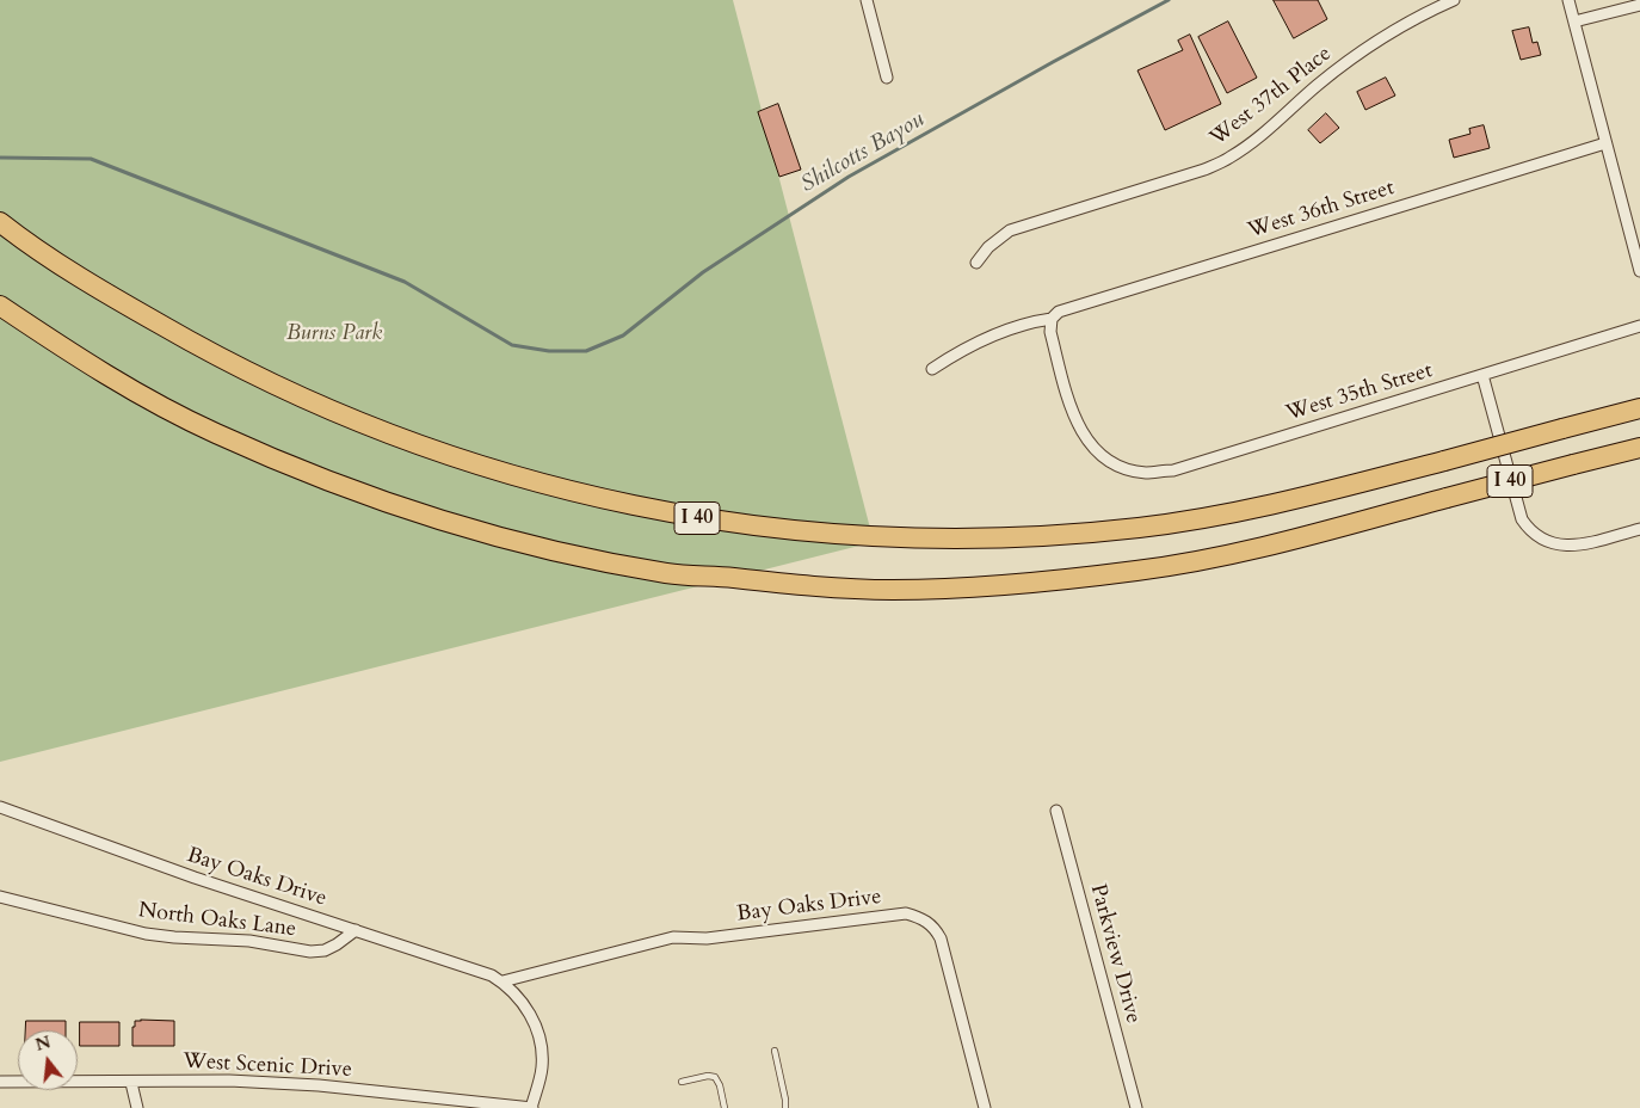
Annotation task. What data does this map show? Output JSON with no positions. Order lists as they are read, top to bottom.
{
  "streets": {
    "highway": ["I 40"],
    "street": [
      "West 37th Place",
      "West 36th Street",
      "West 35th Street",
      "Bay Oaks Drive",
      "North Oaks Lane",
      "Parkview Drive",
      "West Scenic Drive"
    ]
  },
  "crossings": [
    ["West 36th Street", "West 35th Street"],
    ["Bay Oaks Drive", "North Oaks Lane"],
    ["Bay Oaks Drive", "West Scenic Drive"]
  ],
  "water": ["Shilcotts Bayou"],
  "parks": ["Burns Park"],
  "north": "top"
}
